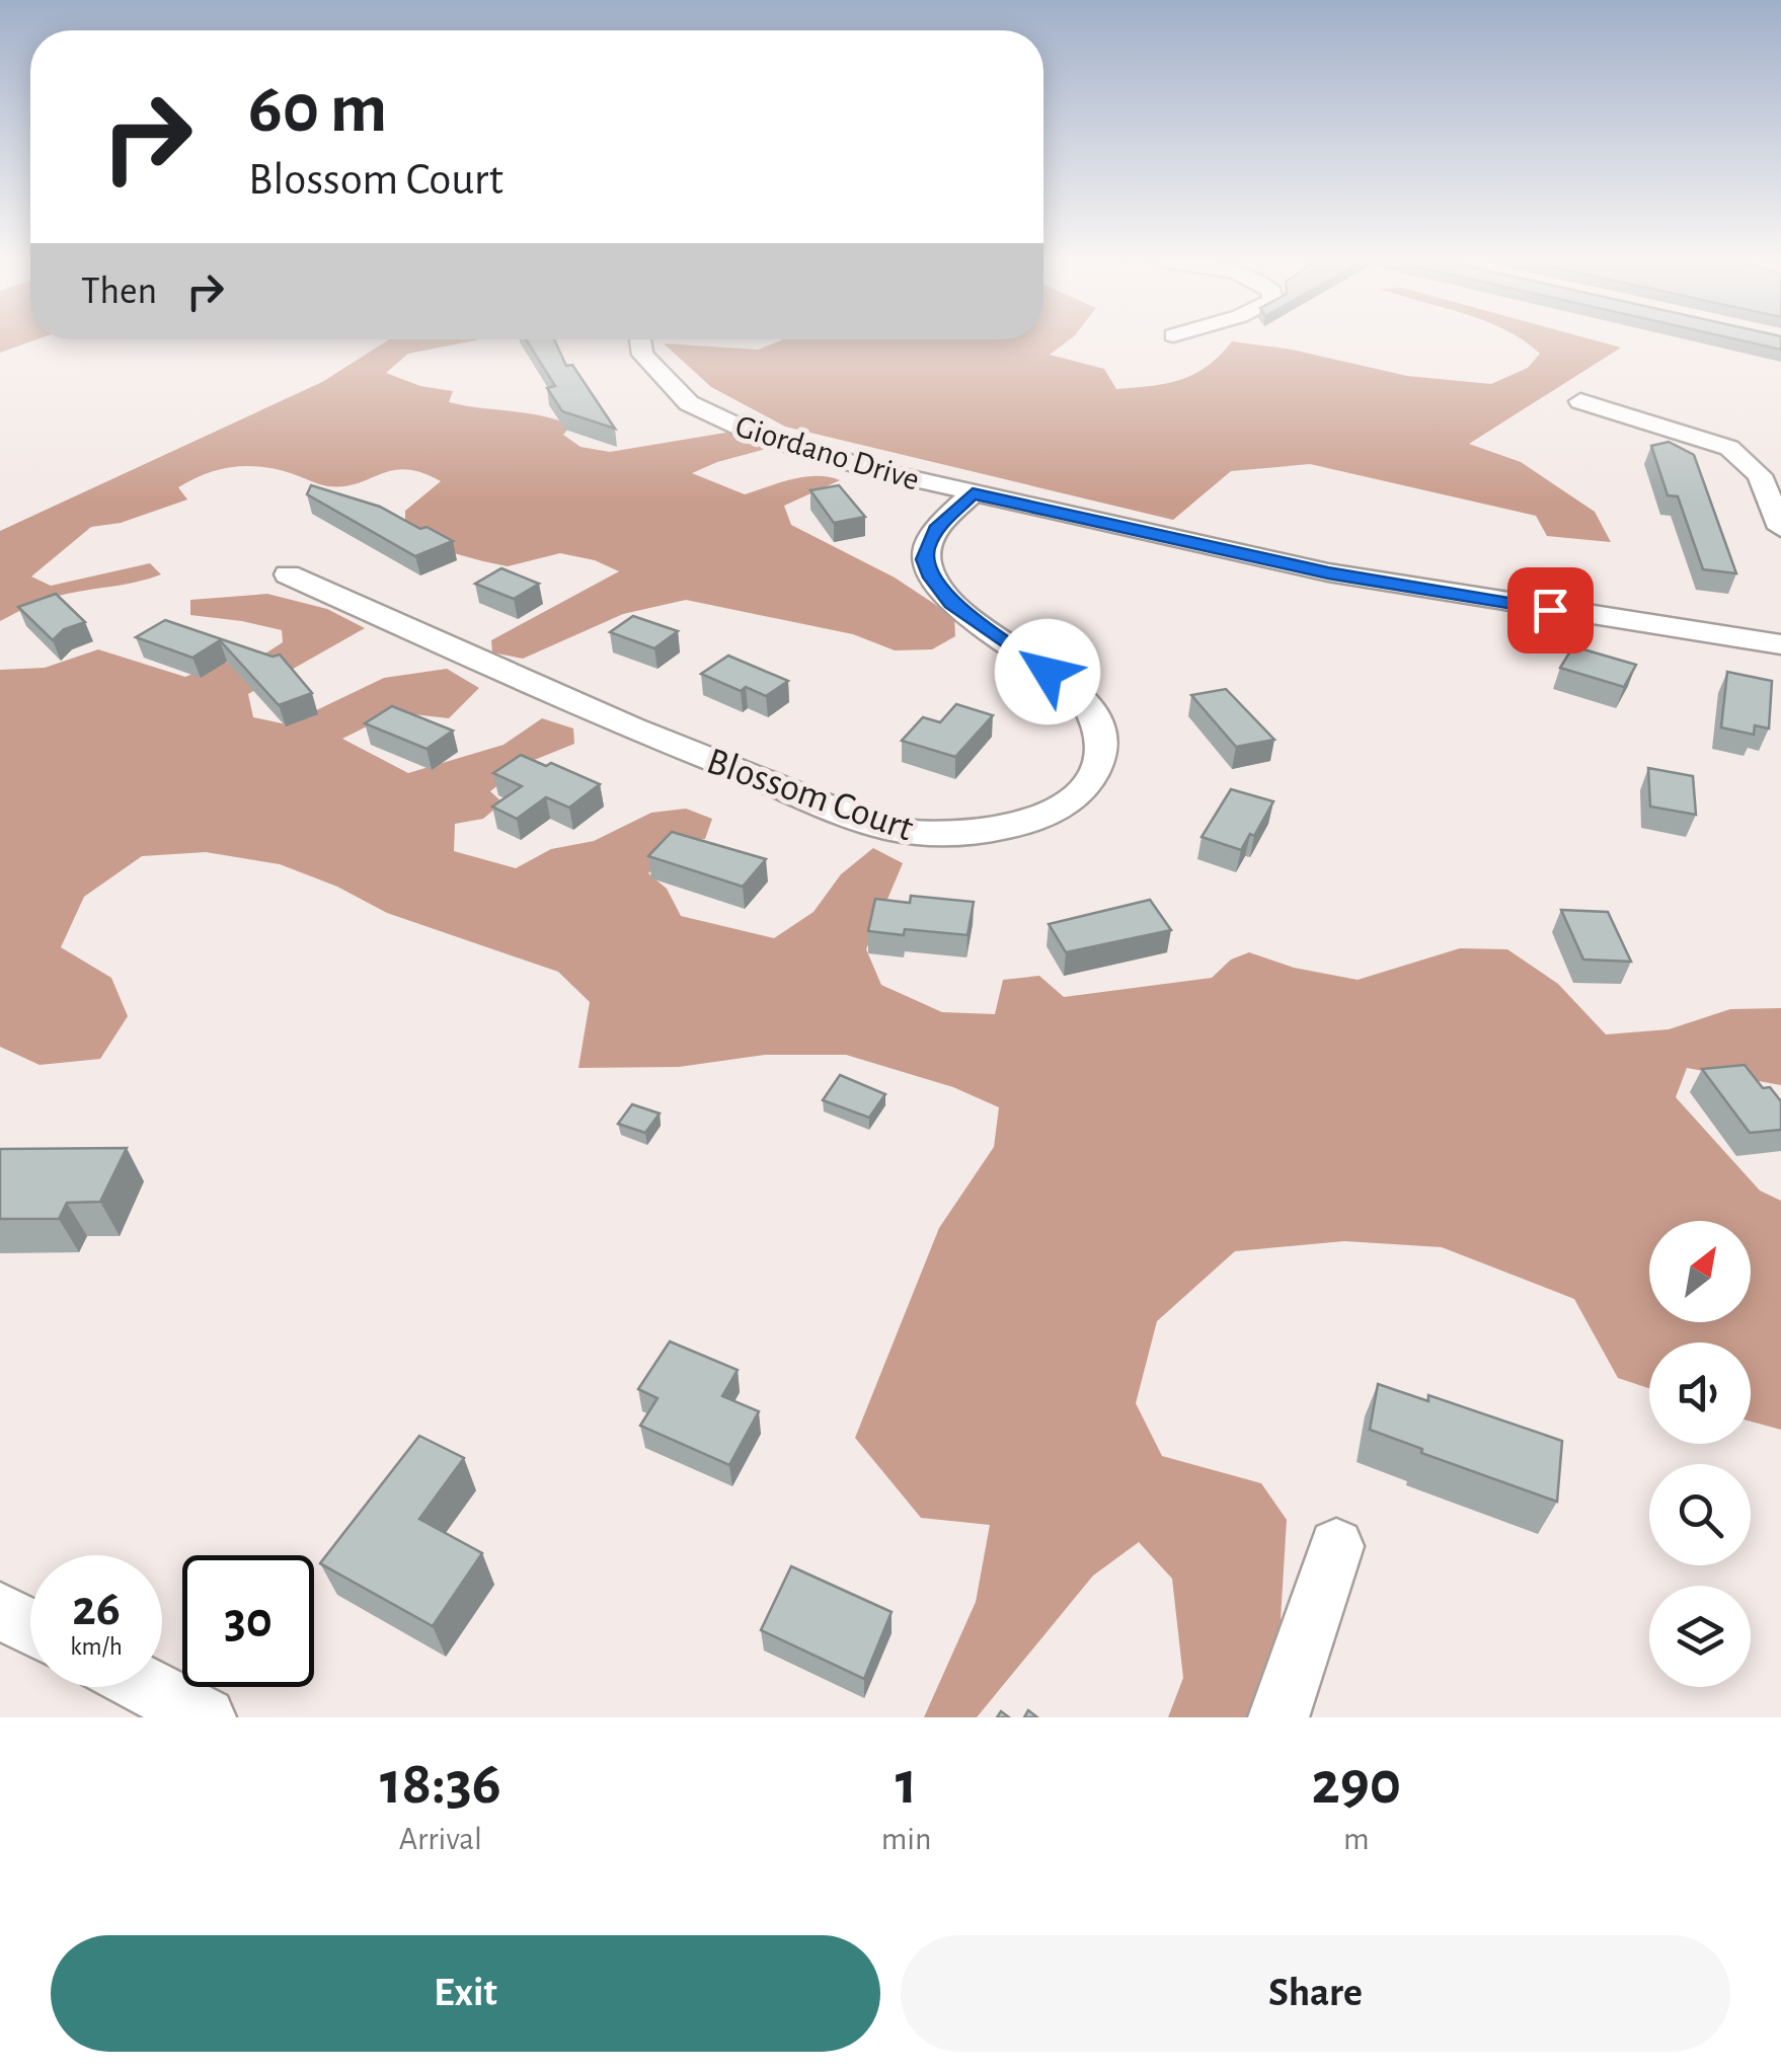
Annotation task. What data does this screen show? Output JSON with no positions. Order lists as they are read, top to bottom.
{
  "streets": {
    "street": ["Giordano Drive", "Blossom Court"]
  },
  "crossings": [
    ["Giordano Drive", "Blossom Court"]
  ],
  "north": "top right",
  "page": {
    "turn": ["60 m", "Blossom Court"],
    "then": "Then",
    "speed": "26 km/h",
    "limit": "30",
    "eta": [
      "18:36",
      "Arrival",
      "1",
      "min",
      "290",
      "m"
    ],
    "buttons": ["Exit", "Share"]
  }
}
